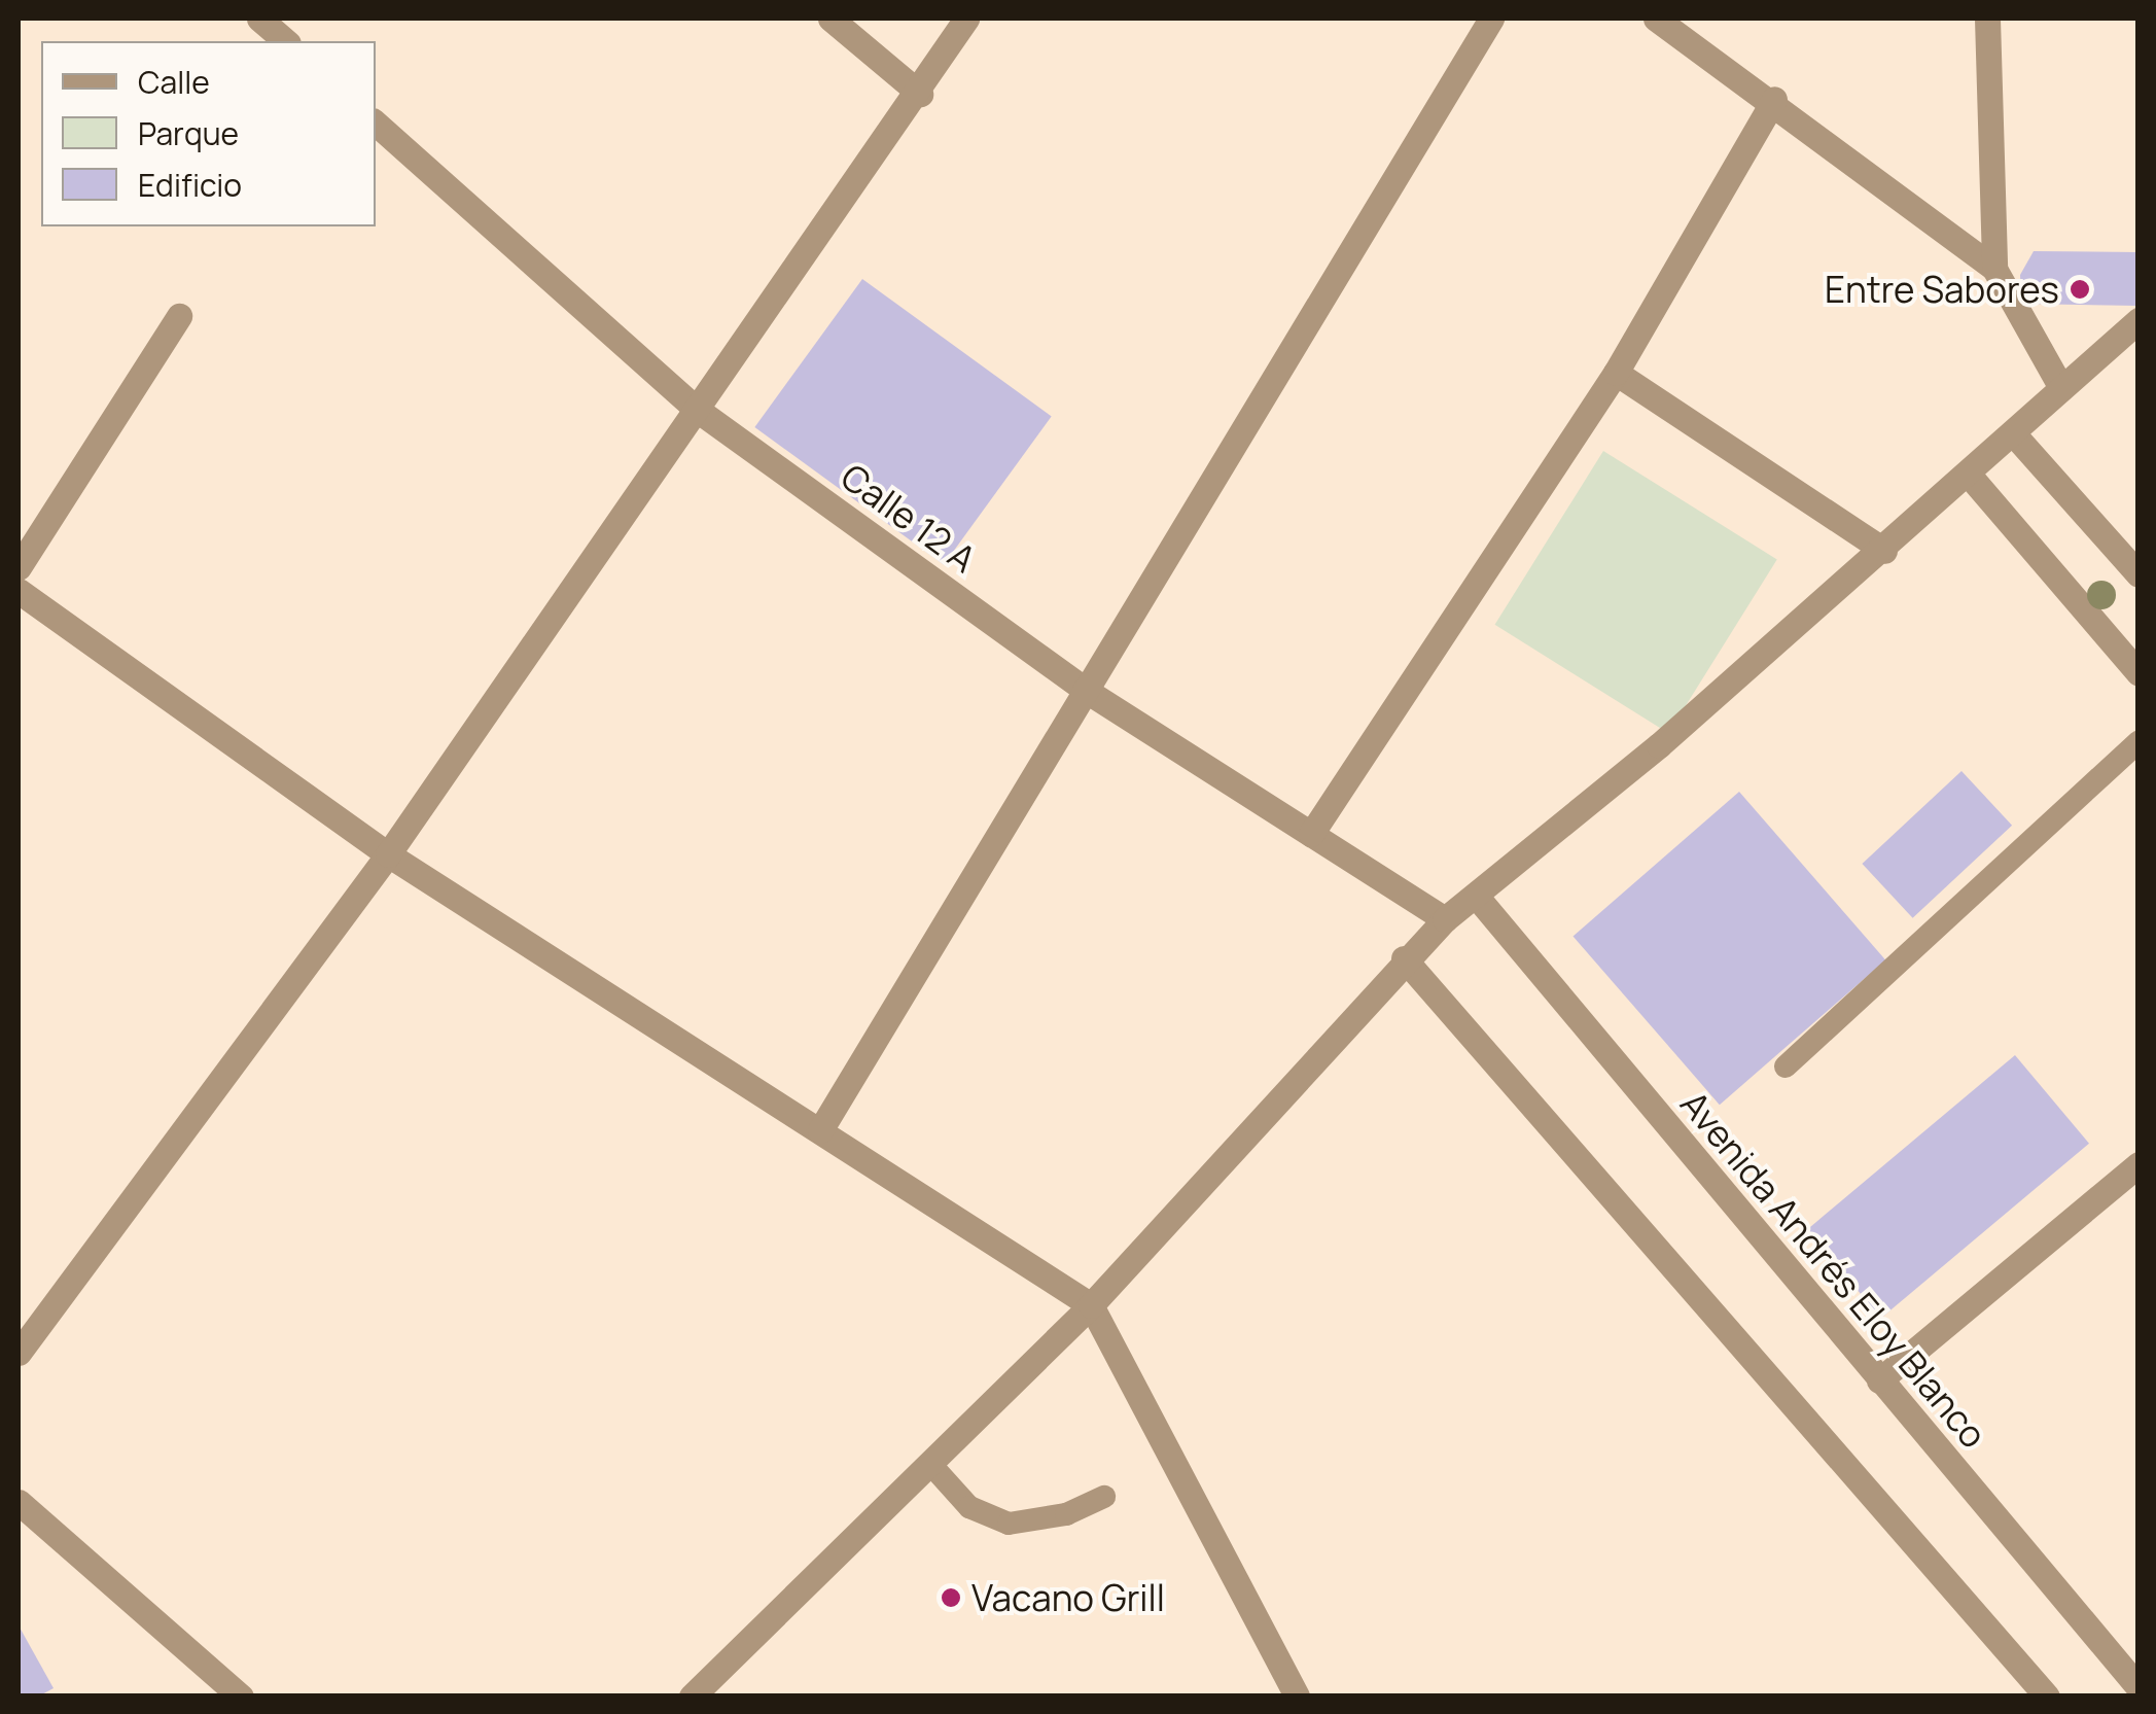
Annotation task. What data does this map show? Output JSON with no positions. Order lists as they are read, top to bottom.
{
  "streets": {
    "street": ["Calle 12 A", "Avenida Andrés Eloy Blanco"]
  },
  "places": ["Entre Sabores", "Vacano Grill"],
  "legend": ["Calle", "Parque", "Edificio"]
}
